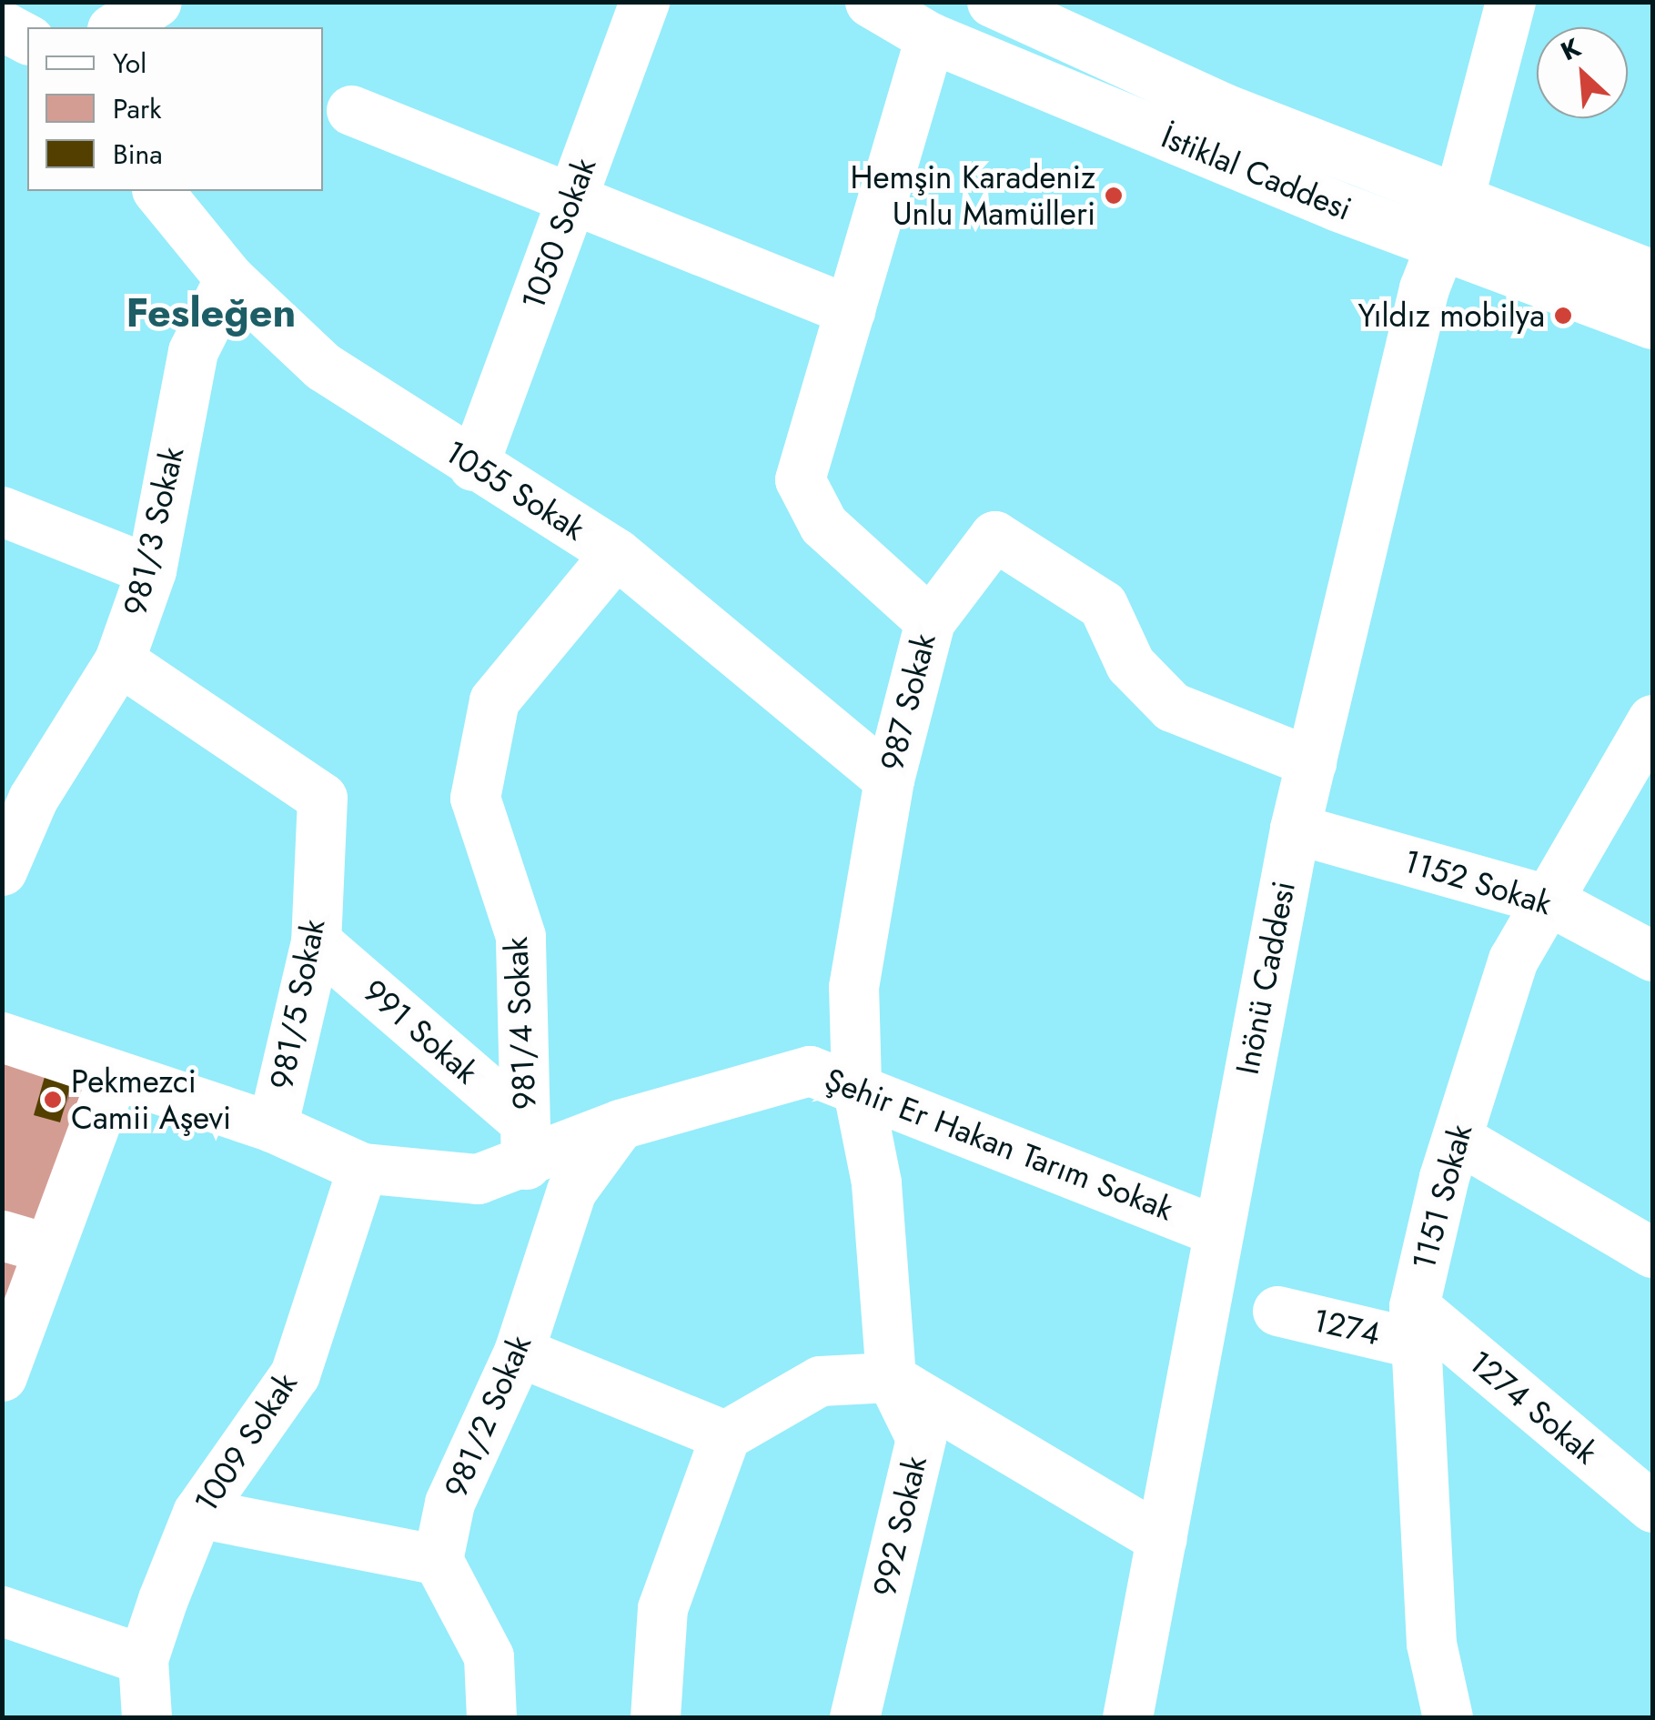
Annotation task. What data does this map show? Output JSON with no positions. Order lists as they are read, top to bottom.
{
  "streets": {
    "street": [
      "İstiklal Caddesi",
      "1050 Sokak",
      "1055 Sokak",
      "981/3 Sokak",
      "987 Sokak",
      "1152 Sokak",
      "Inönü Caddesi",
      "981/5 Sokak",
      "981/4 Sokak",
      "991 Sokak",
      "Şehir Er Hakan Tarım Sokak",
      "1151 Sokak",
      "1274",
      "1274 Sokak",
      "981/2 Sokak",
      "1009 Sokak",
      "992 Sokak"
    ]
  },
  "crossings": [
    ["İstiklal Caddesi", "987 Sokak"],
    ["İstiklal Caddesi", "Inönü Caddesi"],
    ["1050 Sokak", "1055 Sokak"],
    ["1055 Sokak", "981/3 Sokak"],
    ["1055 Sokak", "987 Sokak"],
    ["1055 Sokak", "981/4 Sokak"],
    ["981/3 Sokak", "981/5 Sokak"],
    ["987 Sokak", "Şehir Er Hakan Tarım Sokak"],
    ["987 Sokak", "992 Sokak"],
    ["1152 Sokak", "Inönü Caddesi"],
    ["1152 Sokak", "1151 Sokak"],
    ["Inönü Caddesi", "Şehir Er Hakan Tarım Sokak"],
    ["981/5 Sokak", "991 Sokak"],
    ["981/5 Sokak", "Şehir Er Hakan Tarım Sokak"],
    ["981/4 Sokak", "991 Sokak"],
    ["981/4 Sokak", "Şehir Er Hakan Tarım Sokak"],
    ["991 Sokak", "Şehir Er Hakan Tarım Sokak"],
    ["Şehir Er Hakan Tarım Sokak", "981/2 Sokak"],
    ["Şehir Er Hakan Tarım Sokak", "1009 Sokak"],
    ["1151 Sokak", "1274"],
    ["1151 Sokak", "1274 Sokak"],
    ["1274", "1274 Sokak"]
  ],
  "districts": ["Fesleğen"],
  "places": ["Hemşin Karadeniz Unlu Mamülleri", "Yıldız mobilya", "Pekmezci Camii Aşevi"],
  "legend": ["Yol", "Park", "Bina"],
  "north": "top left"
}
